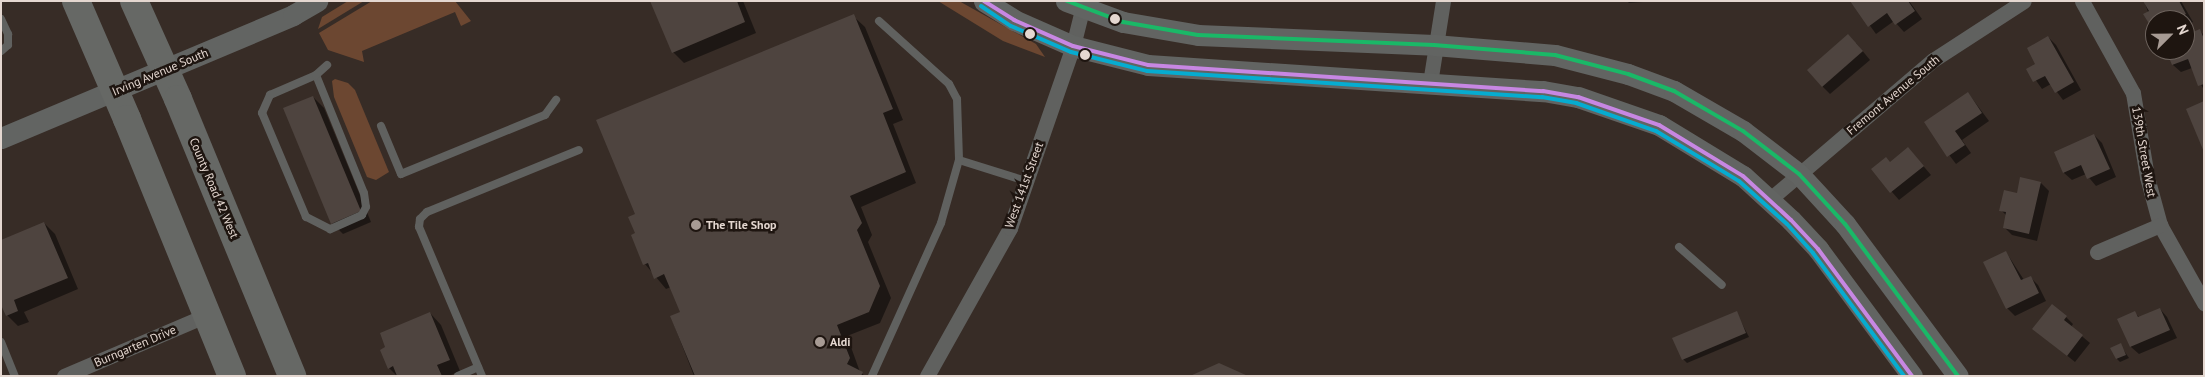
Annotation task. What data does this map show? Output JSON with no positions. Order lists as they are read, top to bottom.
{
  "streets": {
    "highway": ["County Road 42 West"],
    "main road": ["Irving Avenue South"],
    "street": [
      "Fremont Avenue South",
      "139th Street West",
      "West 141st Street",
      "Burngarten Drive"
    ]
  },
  "crossings": [
    ["Irving Avenue South", "County Road 42 West"]
  ],
  "places": ["The Tile Shop", "Aldi"],
  "north": "top right"
}
